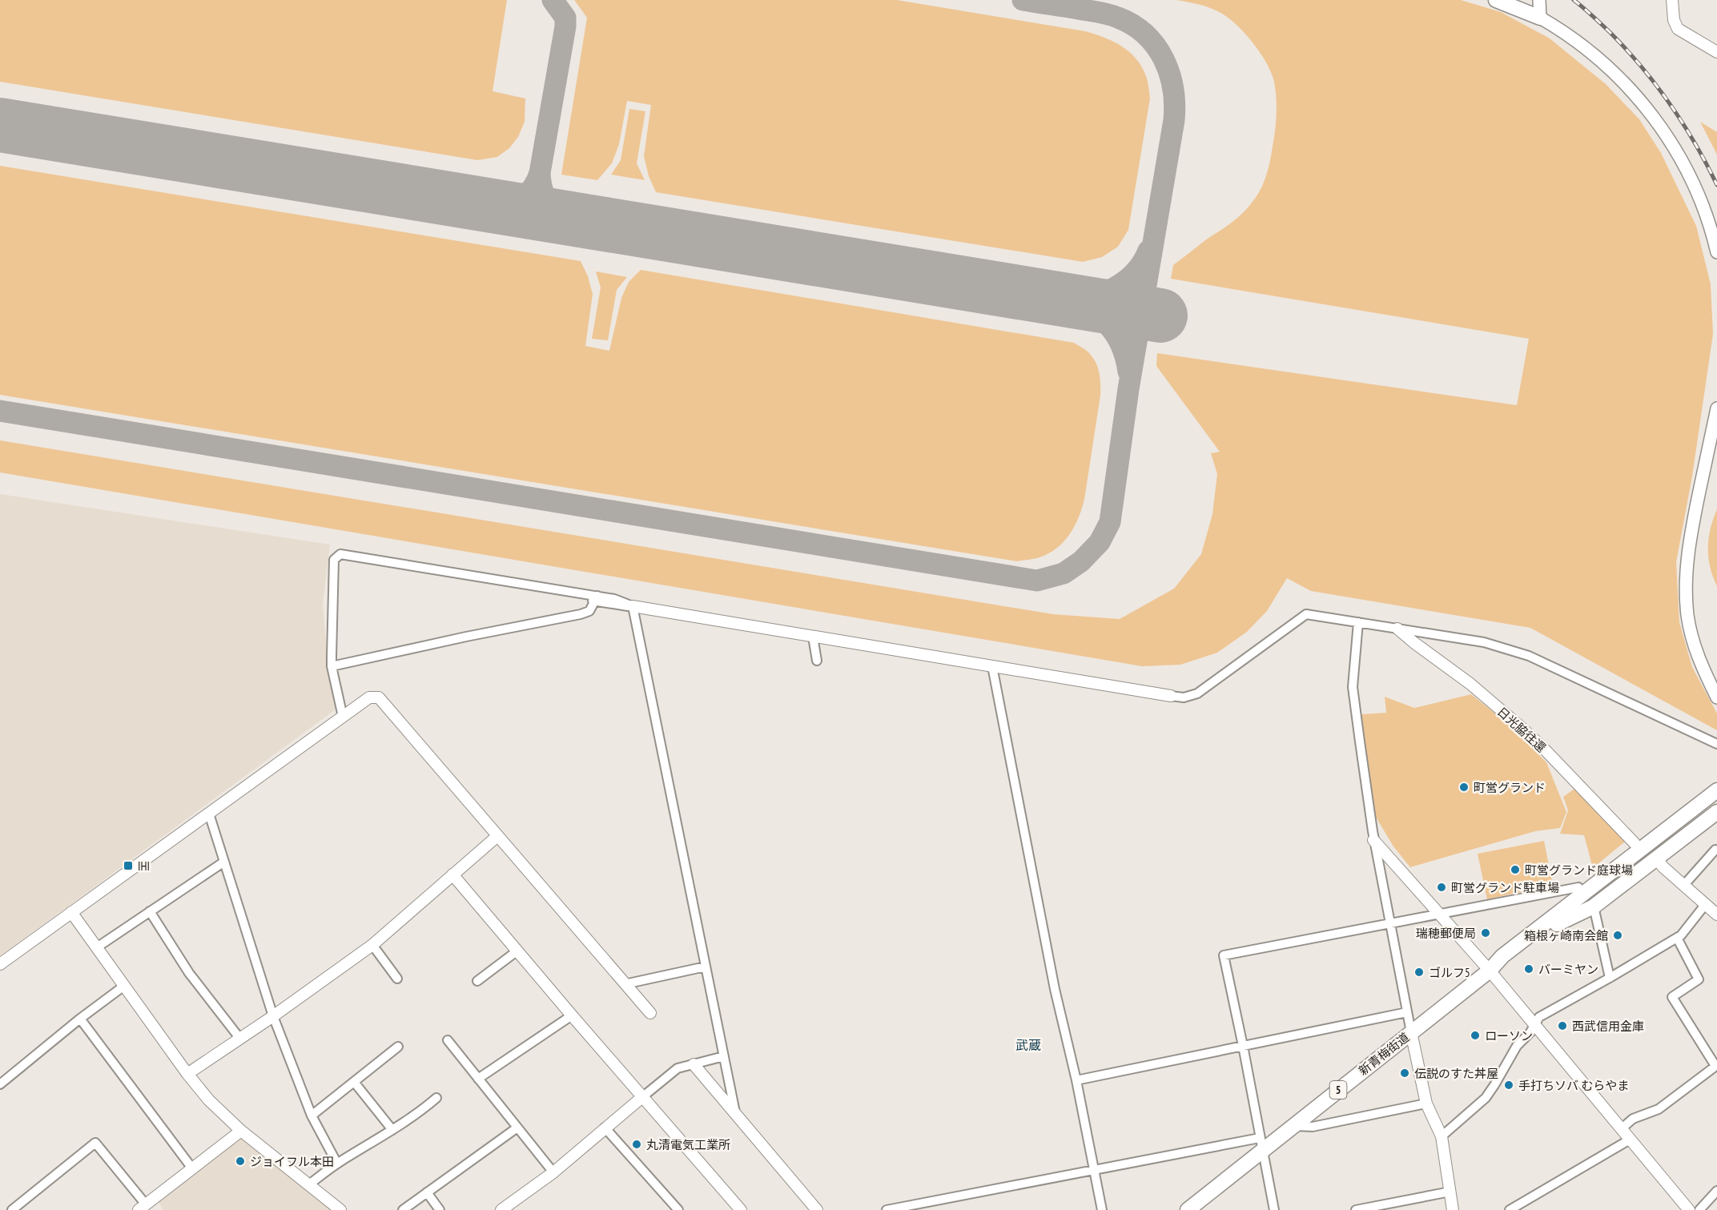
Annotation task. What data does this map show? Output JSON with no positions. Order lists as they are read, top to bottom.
{
  "streets": {
    "main road": ["新青梅街道", "5"],
    "street": ["日光脇往還"]
  },
  "districts": ["武蔵"],
  "places": {
    "other": [
      "町営グランド",
      "町営グランド庭球場",
      "町営グランド駐車場",
      "瑞穂郵便局",
      "箱根ヶ崎南会館",
      "バーミヤン",
      "ゴルフ5",
      "西武信用金庫",
      "ローソン",
      "伝説のすた丼屋",
      "手打ちソバ むらやま",
      "丸清電気工業所",
      "ジョイフル本田"
    ],
    "transit": ["IHI"]
  }
}
